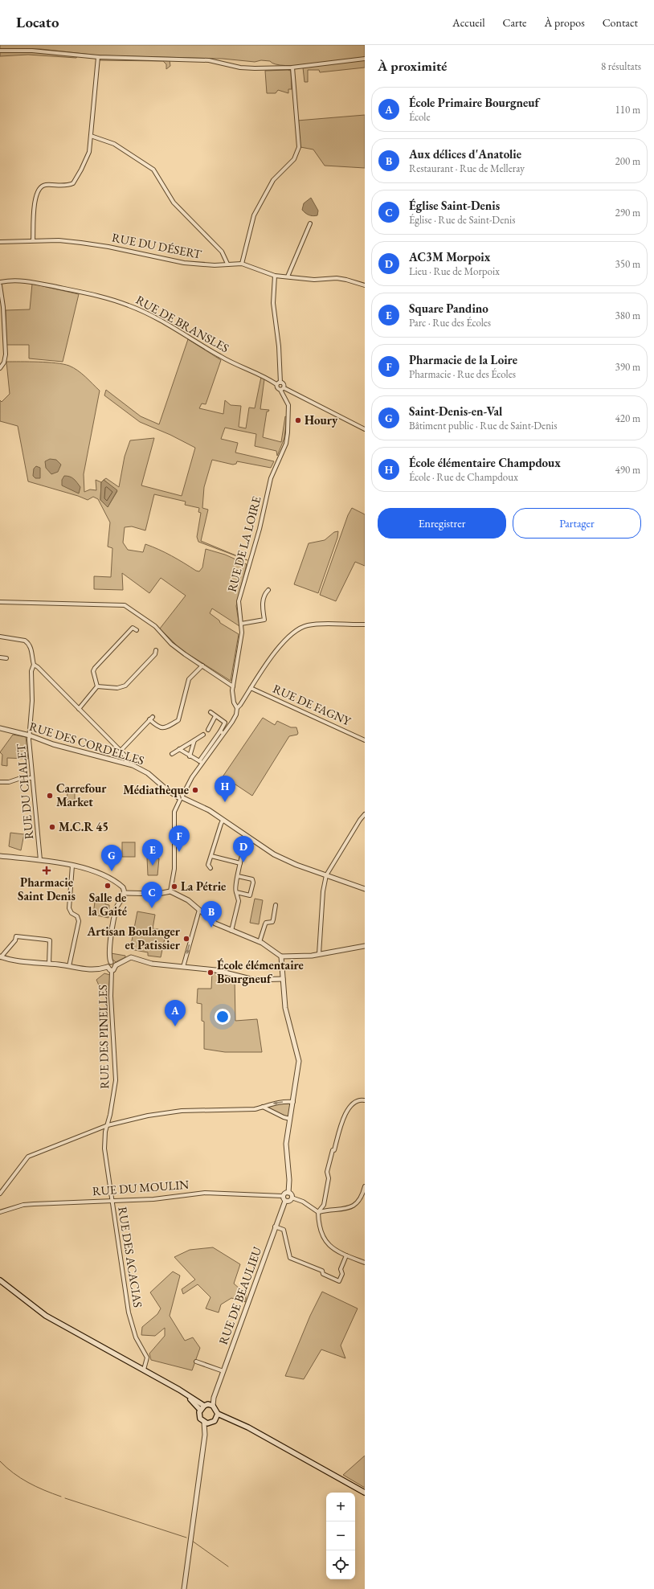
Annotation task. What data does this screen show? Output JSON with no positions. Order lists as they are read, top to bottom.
{
  "streets": {
    "street": [
      "RUE DU DÉSERT",
      "RUE DE BRANSLES",
      "RUE DE LA LOIRE",
      "RUE DE FAGNY",
      "RUE DES CORDELLES",
      "RUE DU CHALET",
      "RUE DES PINELLES",
      "RUE DU MOULIN",
      "RUE DES ACACIAS",
      "RUE DE BEAULIEU"
    ]
  },
  "crossings": [
    ["RUE DES CORDELLES", "RUE DU CHALET"],
    ["RUE DES PINELLES", "RUE DES ACACIAS"],
    ["RUE DU MOULIN", "RUE DES ACACIAS"],
    ["RUE DU MOULIN", "RUE DE BEAULIEU"]
  ],
  "places": {
    "other": [
      "Houry",
      "Médiathèque",
      "Carrefour Market",
      "M.C.R 45",
      "Salle de la Gaité",
      "La Pétrie",
      "Artisan Boulanger et Patissier",
      "École élémentaire Bourgneuf"
    ],
    "health": ["Pharmacie Saint Denis"]
  },
  "page": {
    "header": "Locato",
    "nav": [
      "Accueil",
      "Carte",
      "À propos",
      "Contact"
    ],
    "heading": ["À proximité", "8 résultats"],
    "list": [
      {
        "mark": "A",
        "name": "École Primaire Bourgneuf",
        "note": "École",
        "value": "110 m"
      },
      {
        "mark": "B",
        "name": "Aux délices d'Anatolie",
        "note": "Restaurant · Rue de Melleray",
        "value": "200 m"
      },
      {
        "mark": "C",
        "name": "Église Saint-Denis",
        "note": "Église · Rue de Saint-Denis",
        "value": "290 m"
      },
      {
        "mark": "D",
        "name": "AC3M Morpoix",
        "note": "Lieu · Rue de Morpoix",
        "value": "350 m"
      },
      {
        "mark": "E",
        "name": "Square Pandino",
        "note": "Parc · Rue des Écoles",
        "value": "380 m"
      },
      {
        "mark": "F",
        "name": "Pharmacie de la Loire",
        "note": "Pharmacie · Rue des Écoles",
        "value": "390 m"
      },
      {
        "mark": "G",
        "name": "Saint-Denis-en-Val",
        "note": "Bâtiment public · Rue de Saint-Denis",
        "value": "420 m"
      },
      {
        "mark": "H",
        "name": "École élémentaire Champdoux",
        "note": "École · Rue de Champdoux",
        "value": "490 m"
      }
    ],
    "buttons": ["Enregistrer", "Partager"],
    "pins": [
      "H",
      "F",
      "D",
      "E",
      "G",
      "C",
      "B",
      "A"
    ],
    "map_buttons": ["+", "−"]
  }
}
